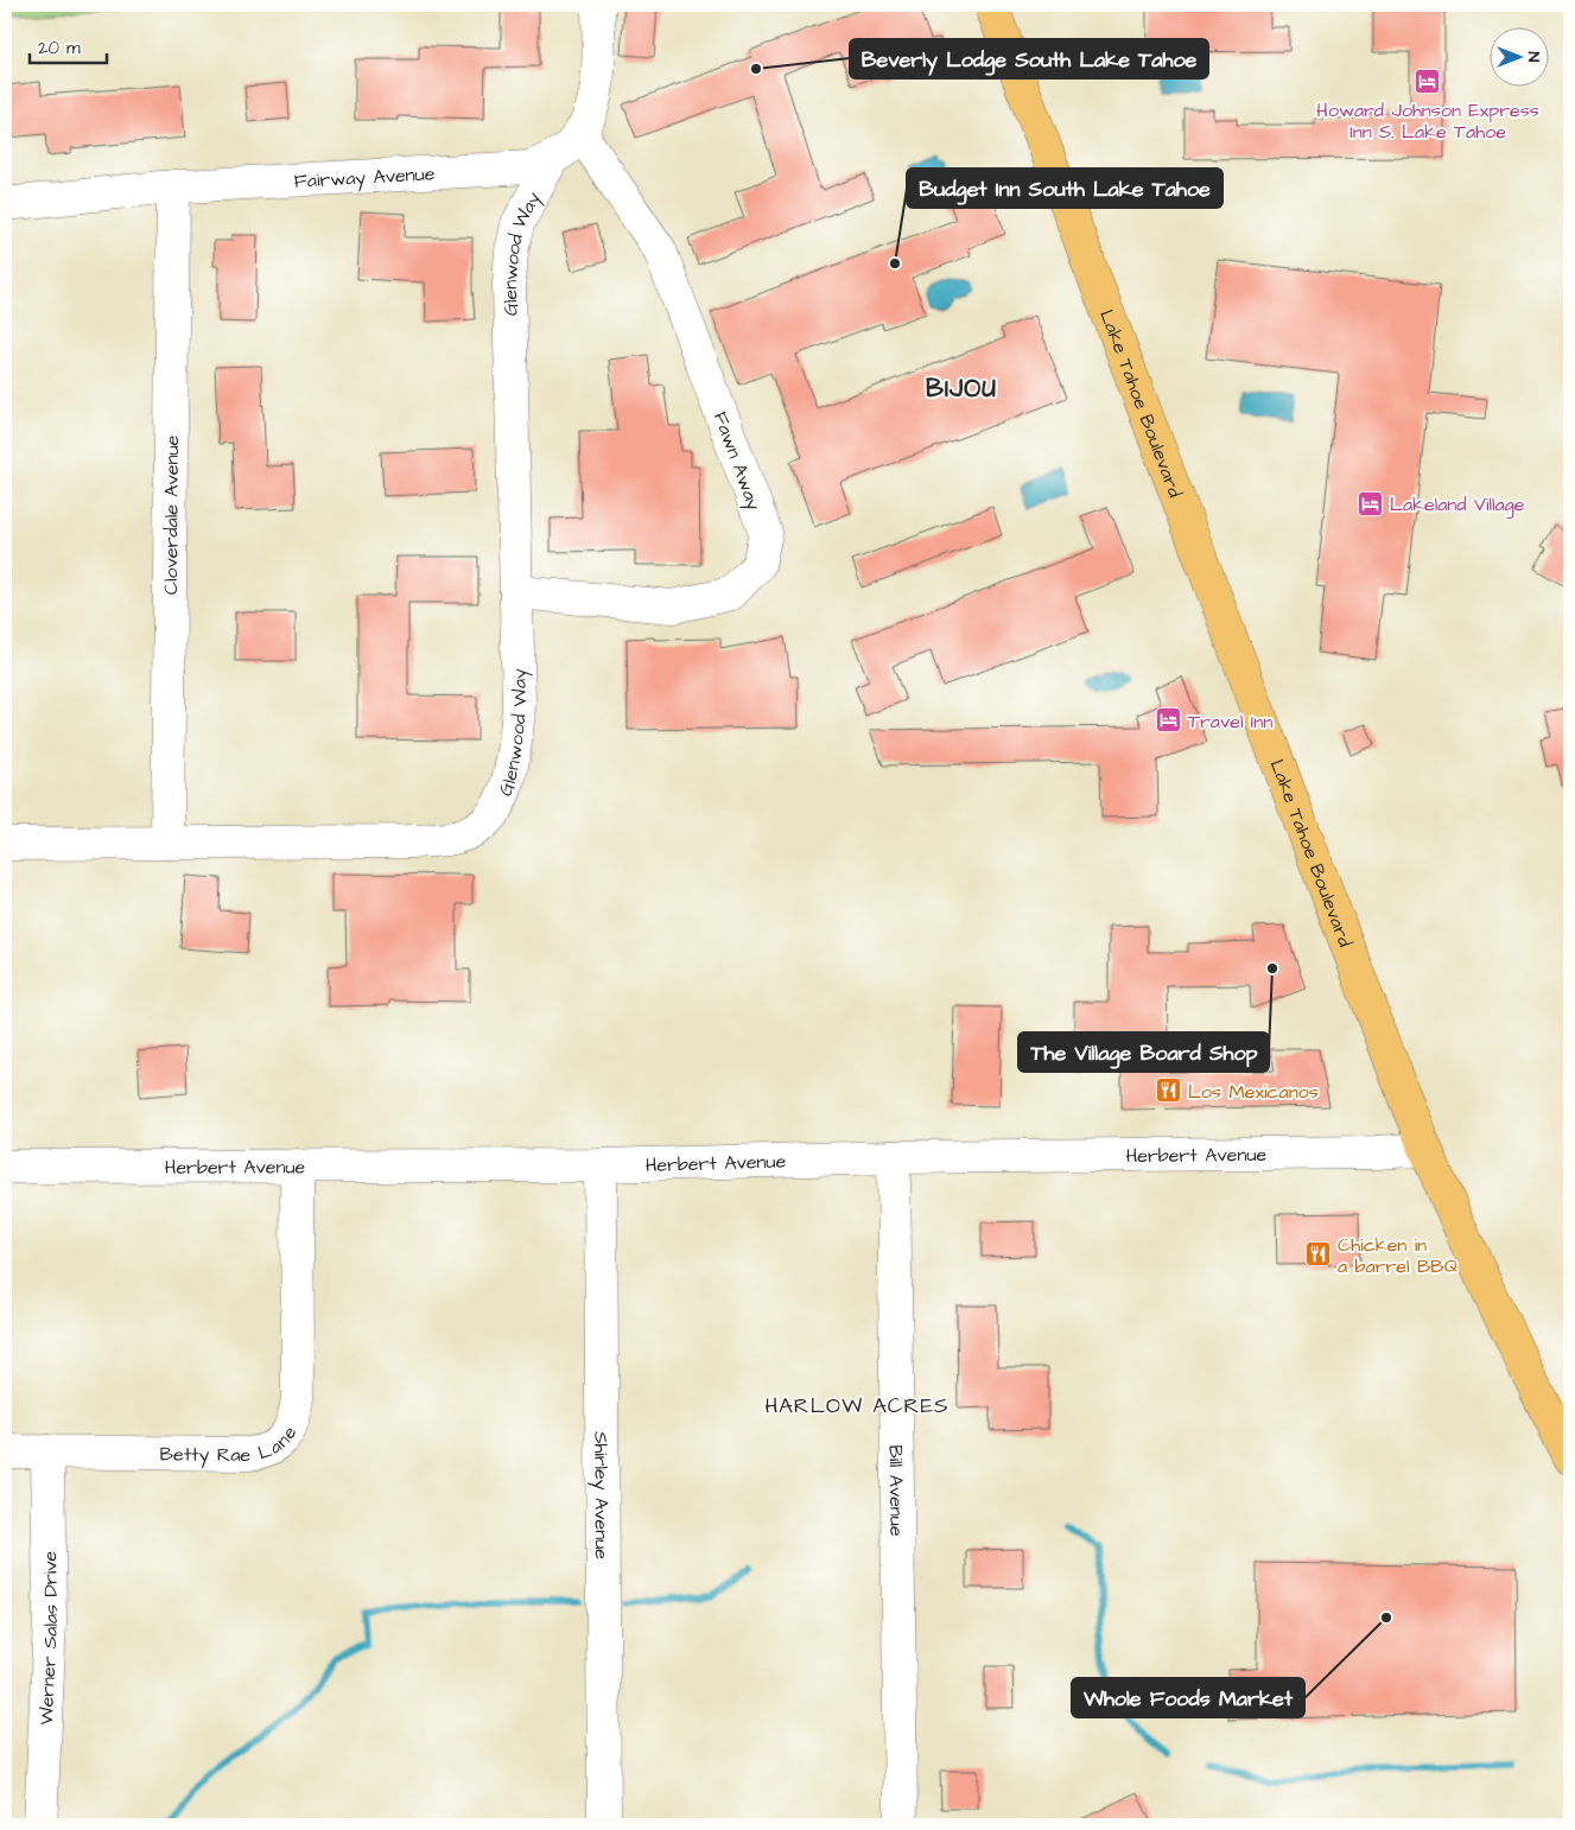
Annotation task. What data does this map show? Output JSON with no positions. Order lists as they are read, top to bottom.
{
  "streets": {
    "highway": ["Lake Tahoe Boulevard"],
    "street": [
      "Fairway Avenue",
      "Glenwood Way",
      "Fawn Away",
      "Cloverdale Avenue",
      "Herbert Avenue",
      "Betty Rae Lane",
      "Bill Avenue",
      "Shirley Avenue",
      "Werner Salas Drive"
    ]
  },
  "crossings": [
    ["Fairway Avenue", "Glenwood Way"],
    ["Fairway Avenue", "Fawn Away"],
    ["Fairway Avenue", "Cloverdale Avenue"],
    ["Glenwood Way", "Fawn Away"],
    ["Glenwood Way", "Cloverdale Avenue"],
    ["Lake Tahoe Boulevard", "Herbert Avenue"],
    ["Herbert Avenue", "Betty Rae Lane"],
    ["Herbert Avenue", "Bill Avenue"],
    ["Herbert Avenue", "Shirley Avenue"],
    ["Betty Rae Lane", "Werner Salas Drive"]
  ],
  "districts": ["BIJOU", "HARLOW ACRES"],
  "places": {
    "other": [
      "Beverly Lodge South Lake Tahoe",
      "Budget Inn South Lake Tahoe",
      "The Village Board Shop",
      "Whole Foods Market"
    ],
    "hotel": ["Howard Johnson Express Inn S. Lake Tahoe", "Lakeland Village", "Travel Inn"],
    "restaurant": ["Los Mexicanos", "Chicken in a barrel BBQ"]
  },
  "scale_bar": "20 m",
  "north": "right"
}
